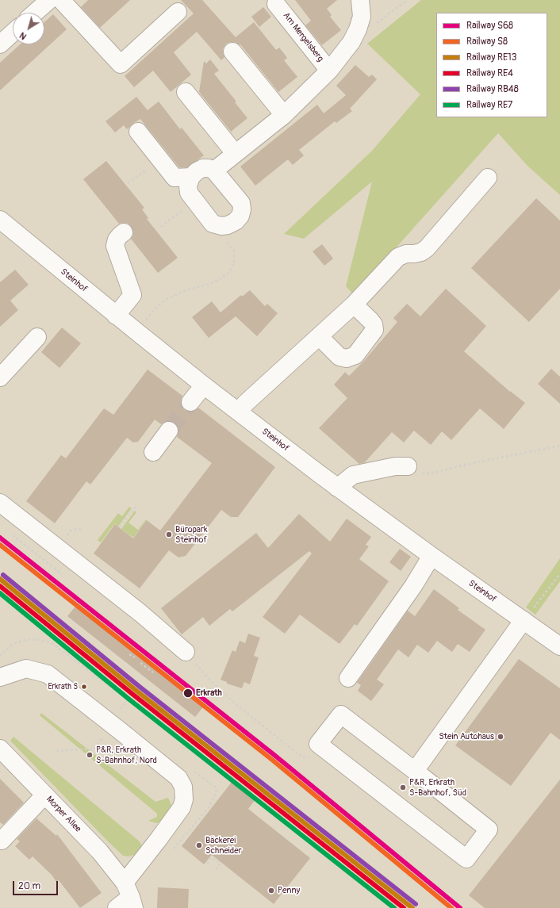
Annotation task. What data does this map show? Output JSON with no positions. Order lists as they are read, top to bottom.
{
  "streets": {
    "street": ["Am Mergelsberg", "Steinhof", "Morper Allee"]
  },
  "places": [
    "Büropark Steinhof",
    "Erkrath S",
    "Erkrath",
    "Stein Autohaus",
    "P&R, Erkrath S-Bahnhof, Nord",
    "P&R, Erkrath S-Bahnhof, Süd",
    "Bäckerei Schneider",
    "Penny"
  ],
  "lines": [
    "rail line S68",
    "rail line S8",
    "rail line RB48",
    "rail line RE13",
    "rail line RE4",
    "rail line RE7"
  ],
  "legend": [
    "Railway S68",
    "Railway S8",
    "Railway RE13",
    "Railway RE4",
    "Railway RB48",
    "Railway RE7"
  ],
  "scale_bar": "20 m",
  "north": "bottom left"
}
